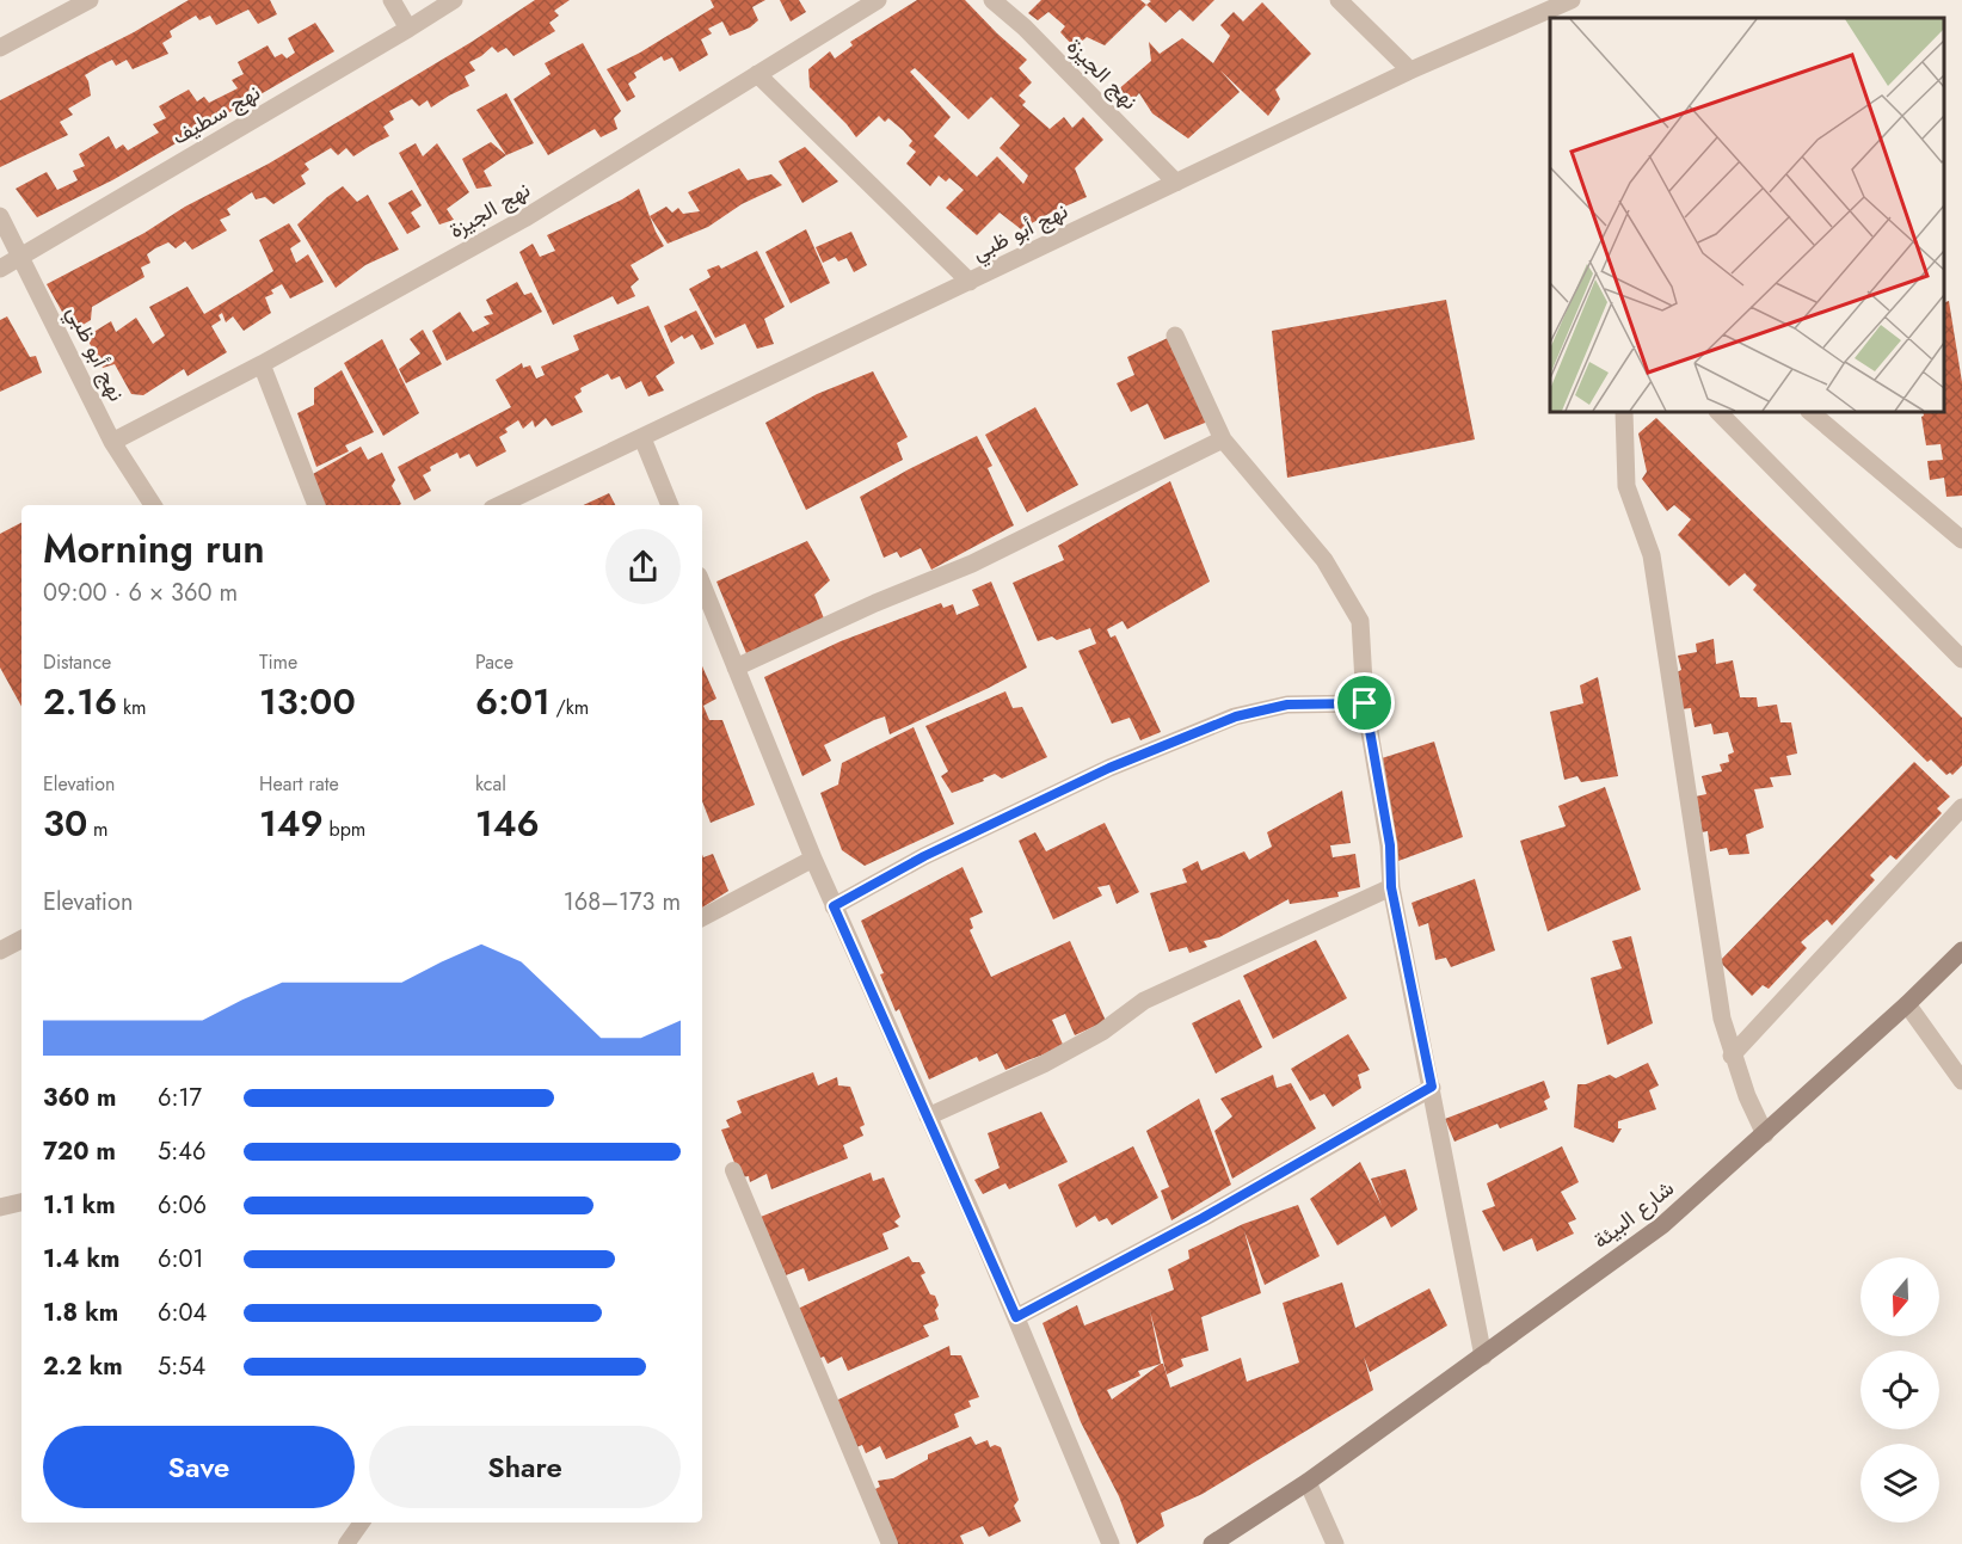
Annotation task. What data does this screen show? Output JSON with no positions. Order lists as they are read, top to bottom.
{
  "streets": {
    "main road": ["شارع البيئة"],
    "street": ["نهج الجيزة", "نهج سطيف", "نهج أبو ظبي"]
  },
  "crossings": [
    ["نهج الجيزة", "نهج أبو ظبي"],
    ["نهج سطيف", "نهج أبو ظبي"]
  ],
  "north": "bottom",
  "page": {
    "heading": ["Morning run", "09:00 · 6 × 360 m"],
    "stats": [
      ["Distance", "2.16 km"],
      ["Time", "13:00"],
      ["Pace", "6:01 /km"],
      ["Elevation", "30 m"],
      ["Heart rate", "149 bpm"],
      ["kcal", "146"]
    ],
    "chart": ["Elevation", "168–173 m"],
    "list": [
      {
        "name": "360 m",
        "note": "6:17"
      },
      {
        "name": "720 m",
        "note": "5:46"
      },
      {
        "name": "1.1 km",
        "note": "6:06"
      },
      {
        "name": "1.4 km",
        "note": "6:01"
      },
      {
        "name": "1.8 km",
        "note": "6:04"
      },
      {
        "name": "2.2 km",
        "note": "5:54"
      }
    ],
    "buttons": ["Save", "Share"]
  }
}
